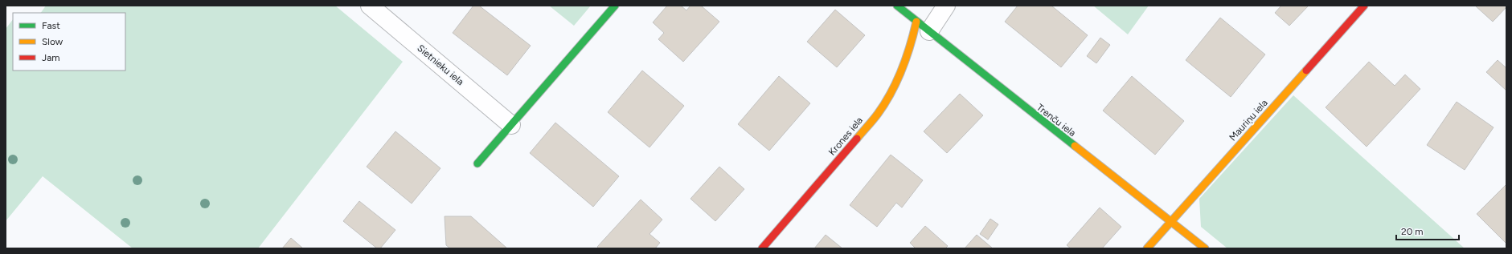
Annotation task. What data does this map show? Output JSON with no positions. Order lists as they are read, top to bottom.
{
  "streets": {
    "street": [
      "Sietnieku iela",
      "Trenču iela",
      "Mauriņu iela",
      "Krones iela"
    ]
  },
  "crossings": [
    ["Trenču iela", "Mauriņu iela"],
    ["Trenču iela", "Krones iela"]
  ],
  "legend": ["Fast", "Slow", "Jam"],
  "scale_bar": "20 m"
}
